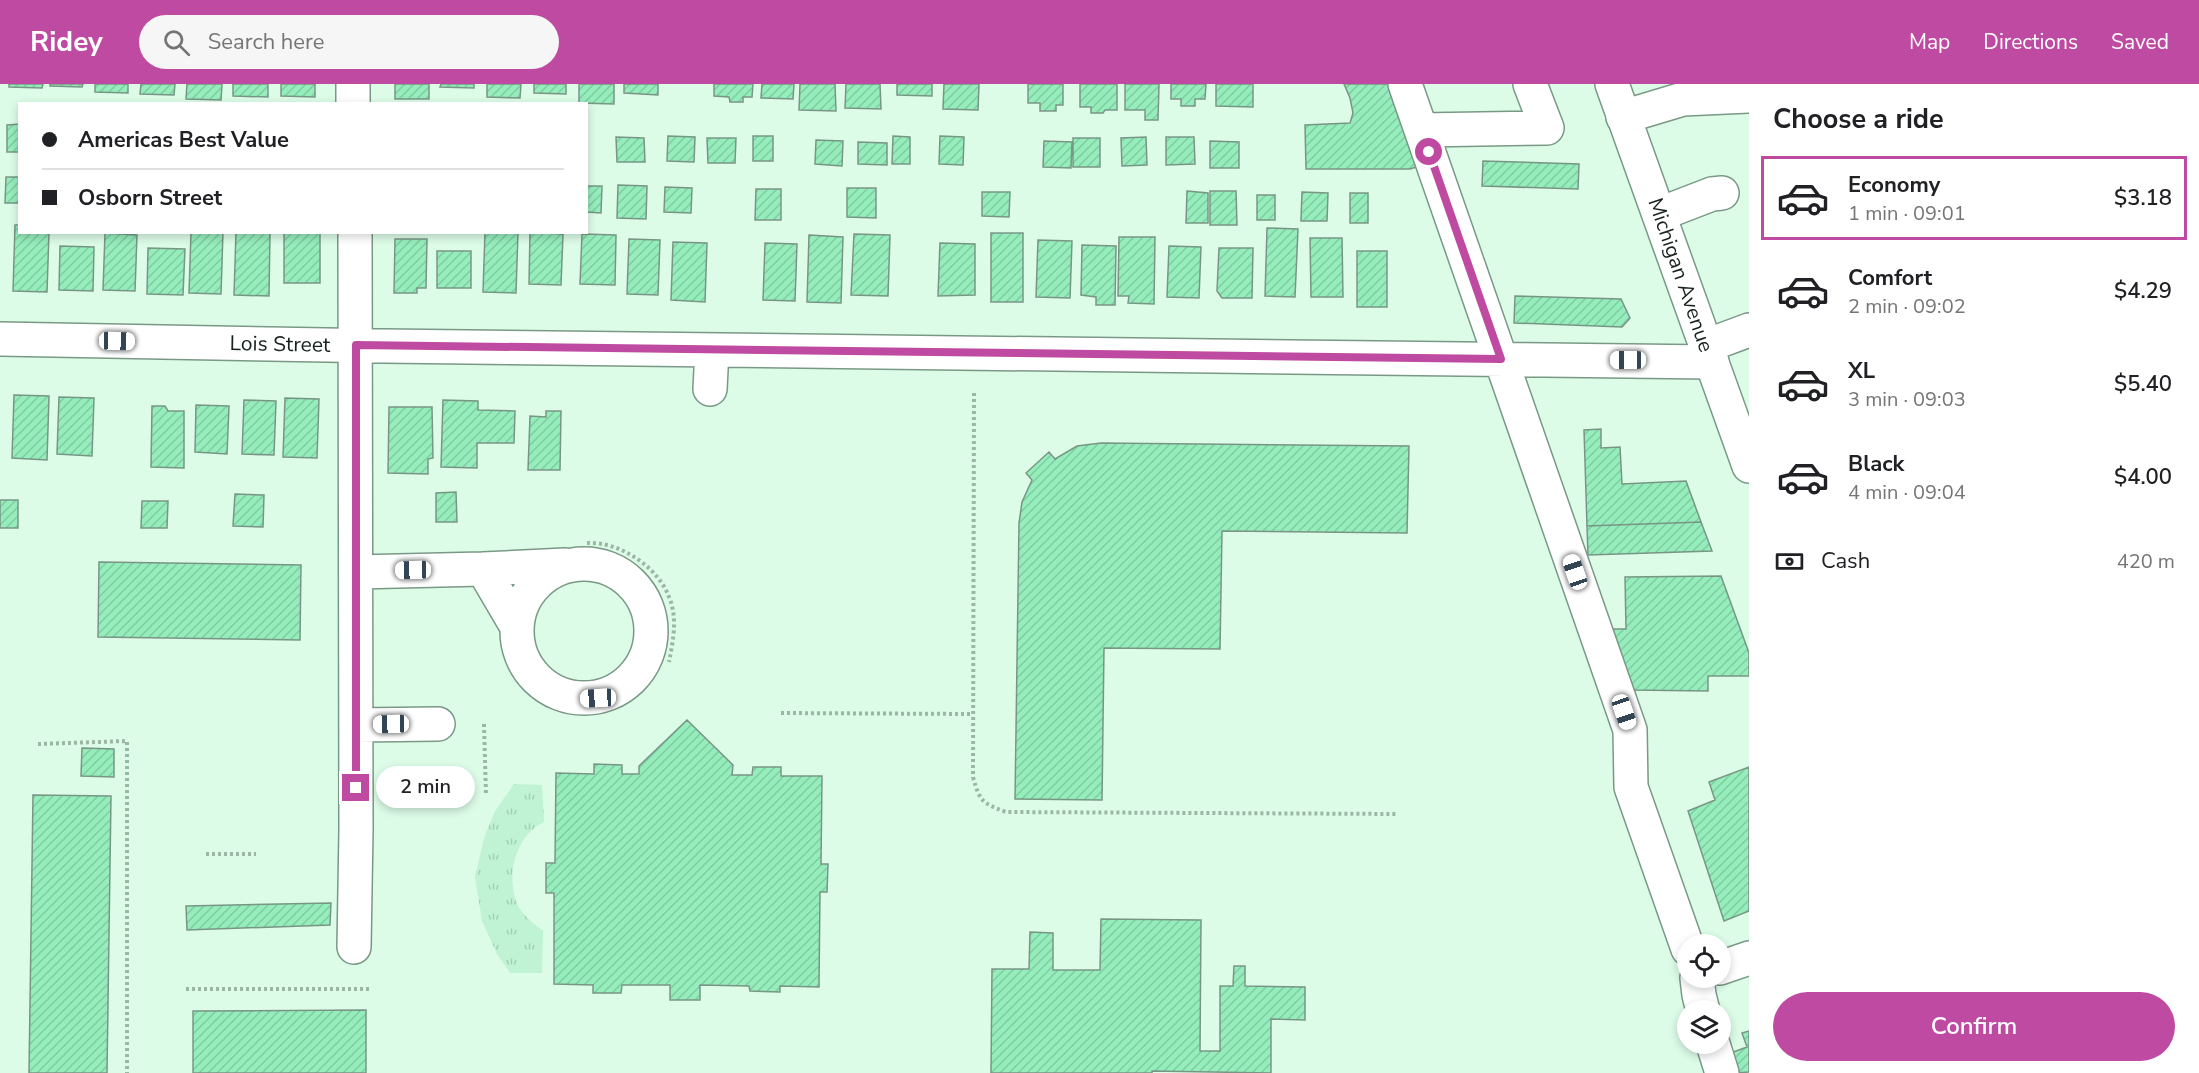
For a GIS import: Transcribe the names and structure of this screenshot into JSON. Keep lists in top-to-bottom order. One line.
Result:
{"streets":{"street":["Michigan Avenue","Lois Street"]},"crossings":[["Michigan Avenue","Lois Street"]],"page":{"header":"Ridey","search":"Search here","nav":["Map","Directions","Saved"],"heading":"Choose a ride","banner":["Americas Best Value","Osborn Street"],"list":[{"name":"Economy","note":"1 min · 09:01","value":"$3.18"},{"name":"Comfort","note":"2 min · 09:02","value":"$4.29"},{"name":"XL","note":"3 min · 09:03","value":"$5.40"},{"name":"Black","note":"4 min · 09:04","value":"$4.00"}],"pay":["Cash","420 m"],"bubble":"2 min","buttons":"Confirm"}}
